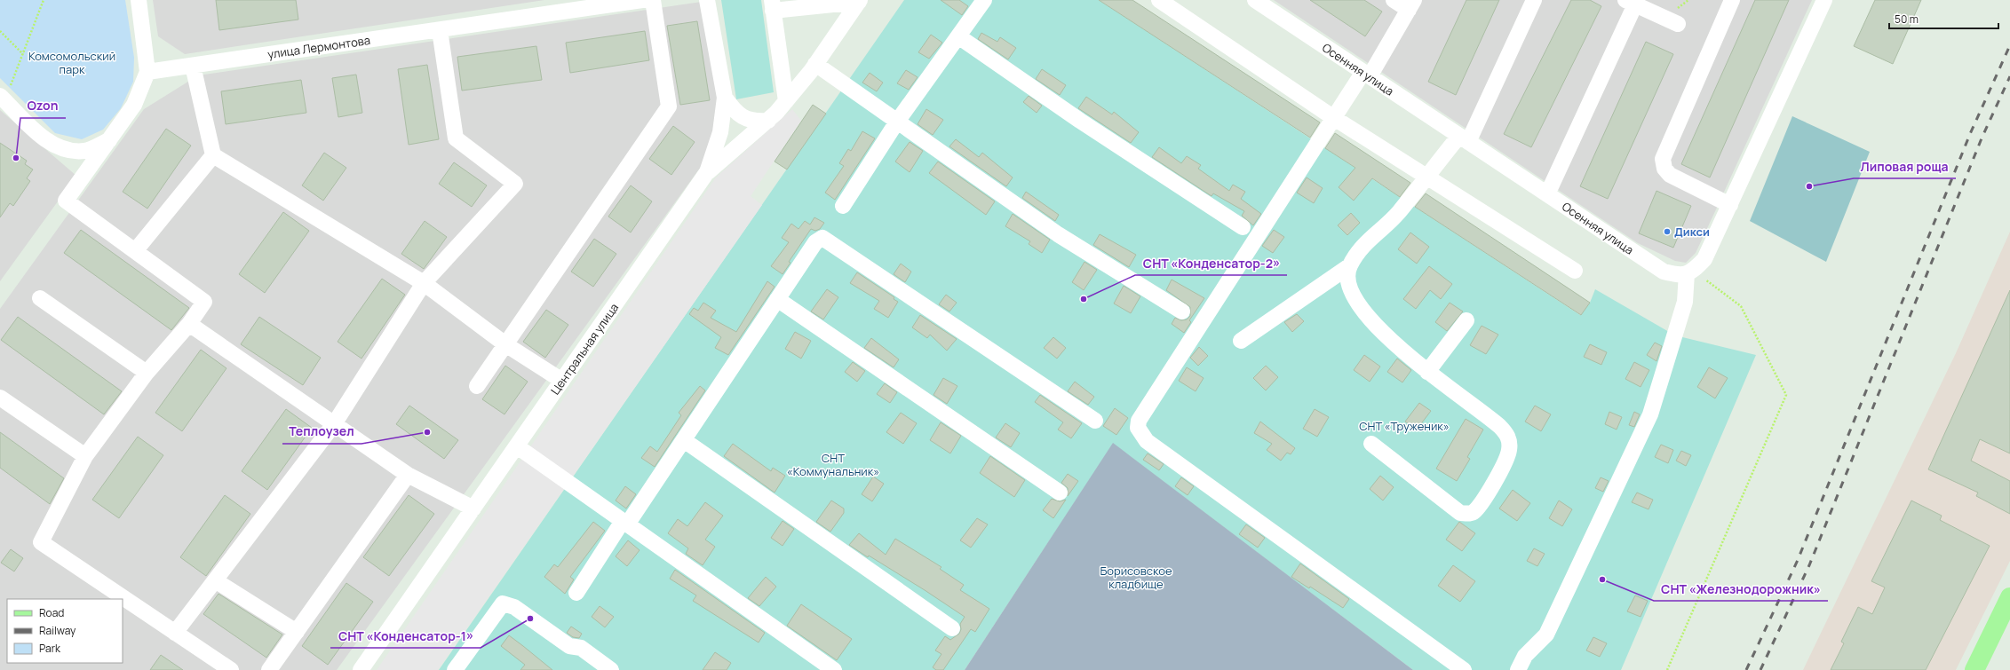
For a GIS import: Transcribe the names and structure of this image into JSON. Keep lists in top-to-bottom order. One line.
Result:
{"streets":{"street":["улица Лермонтова","Осенняя улица","Центральная улица"]},"parks":["Комсомольский парк","СНТ «Труженик»","СНТ «Коммунальник»","Борисовское кладбище"],"places":["Ozon","Липовая роща","Дикси","СНТ «Конденсатор-2»","Теплоузел","СНТ «Железнодорожник»","СНТ «Конденсатор-1»"],"legend":["Road","Railway","Park"],"scale_bar":"50 m"}
